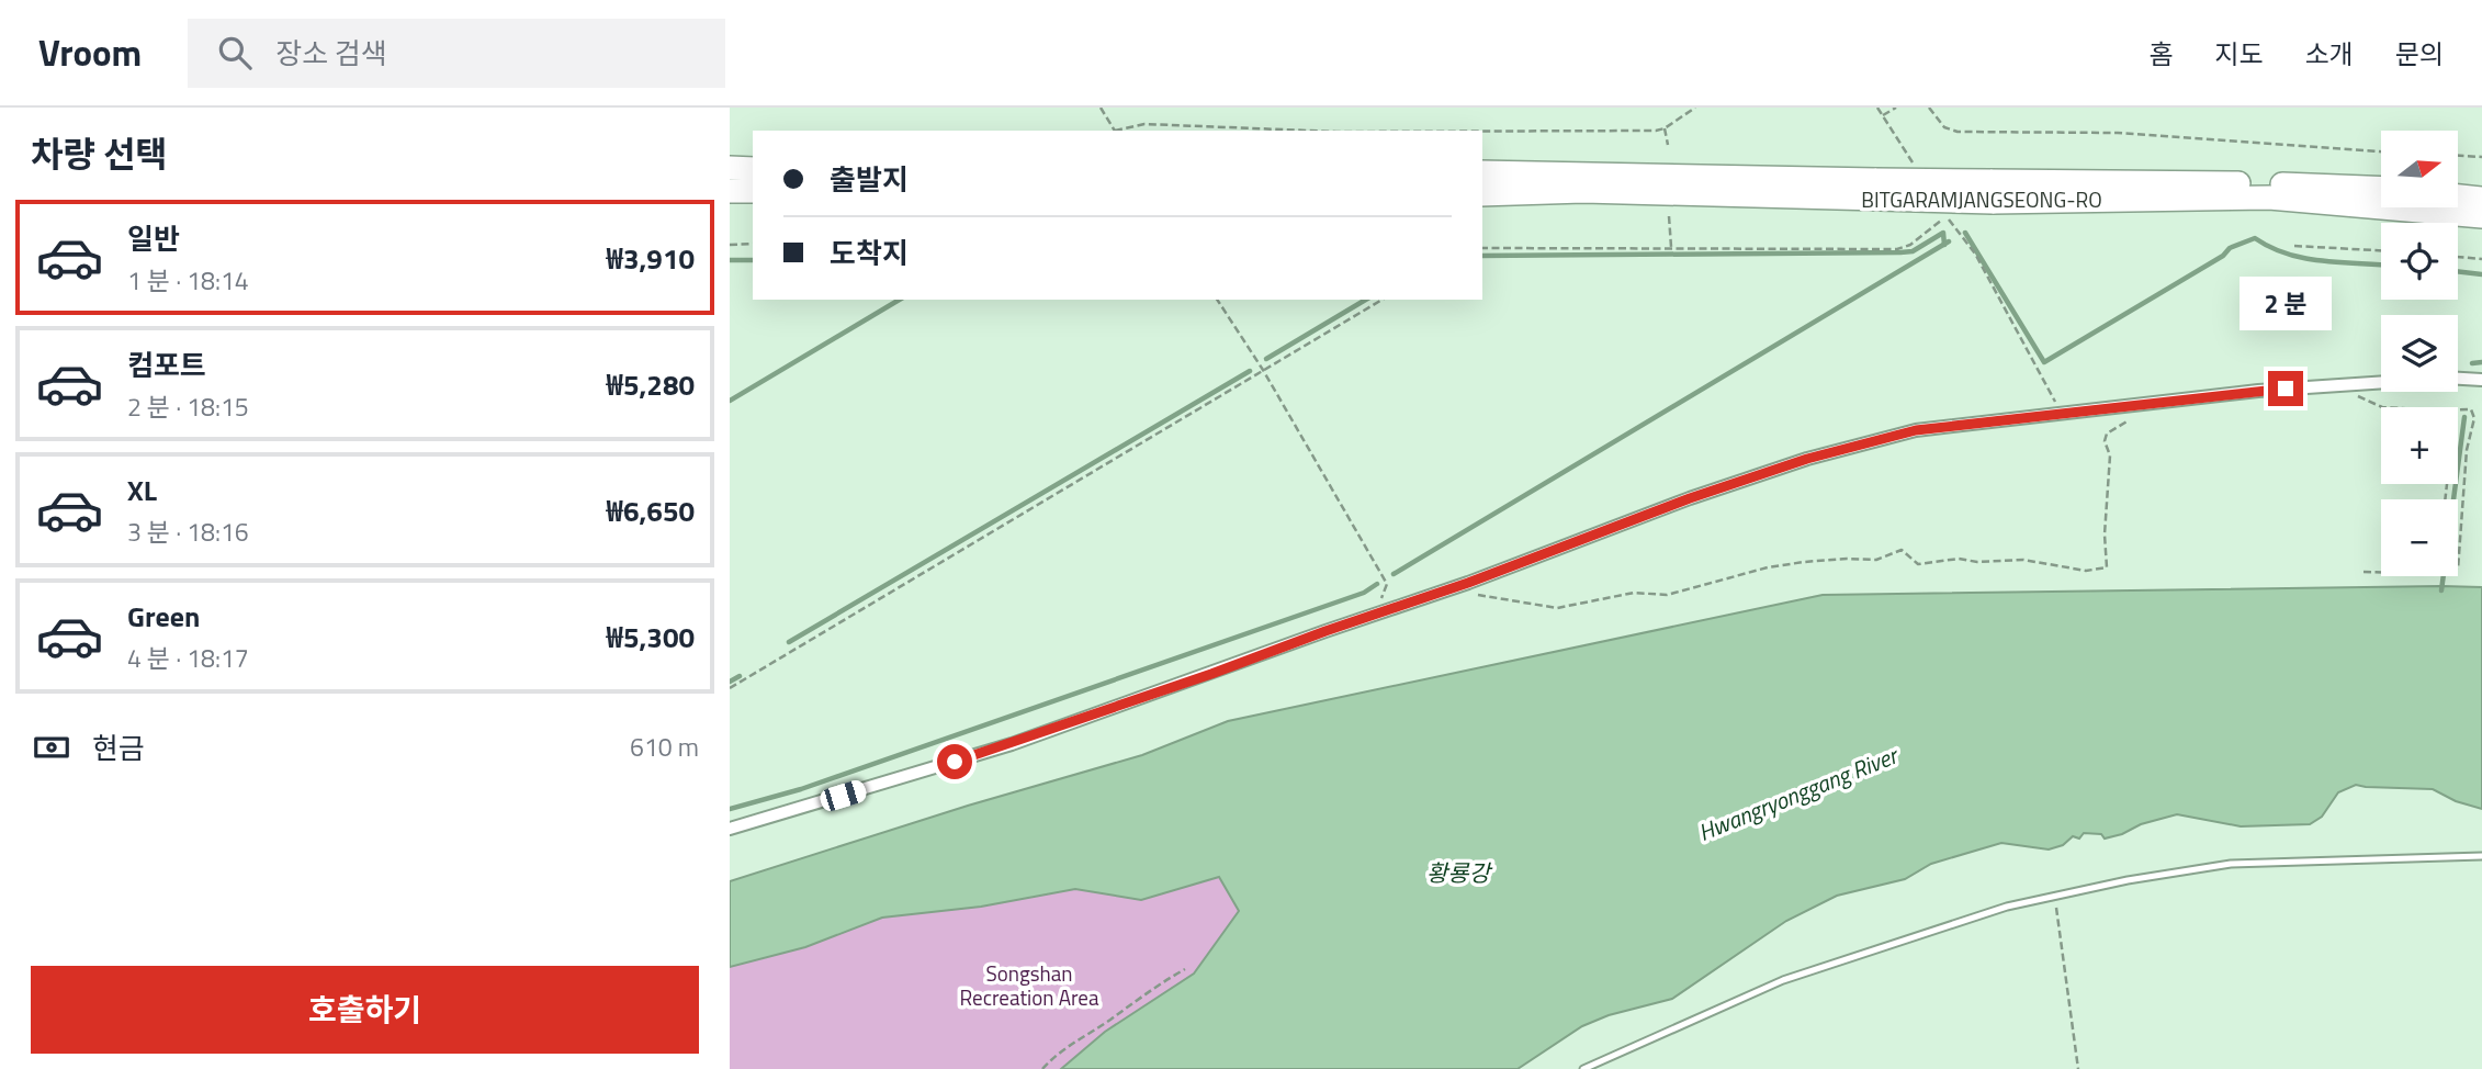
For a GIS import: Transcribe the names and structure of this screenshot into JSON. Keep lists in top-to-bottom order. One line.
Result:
{"streets":{"highway":["BITGARAMJANGSEONG-RO"]},"water":["Hwangryonggang River","황룡강"],"parks":["Songshan Recreation Area"],"north":"right","page":{"header":"Vroom","search":"장소 검색","nav":["홈","지도","소개","문의"],"heading":"차량 선택","map_buttons":["+","−"],"banner":["출발지","도착지"],"list":[{"name":"일반","note":"1 분 · 18:14","value":"₩3,910"},{"name":"컴포트","note":"2 분 · 18:15","value":"₩5,280"},{"name":"XL","note":"3 분 · 18:16","value":"₩6,650"},{"name":"Green","note":"4 분 · 18:17","value":"₩5,300"}],"bubble":"2 분","pay":["현금","610 m"],"buttons":"호출하기"}}
